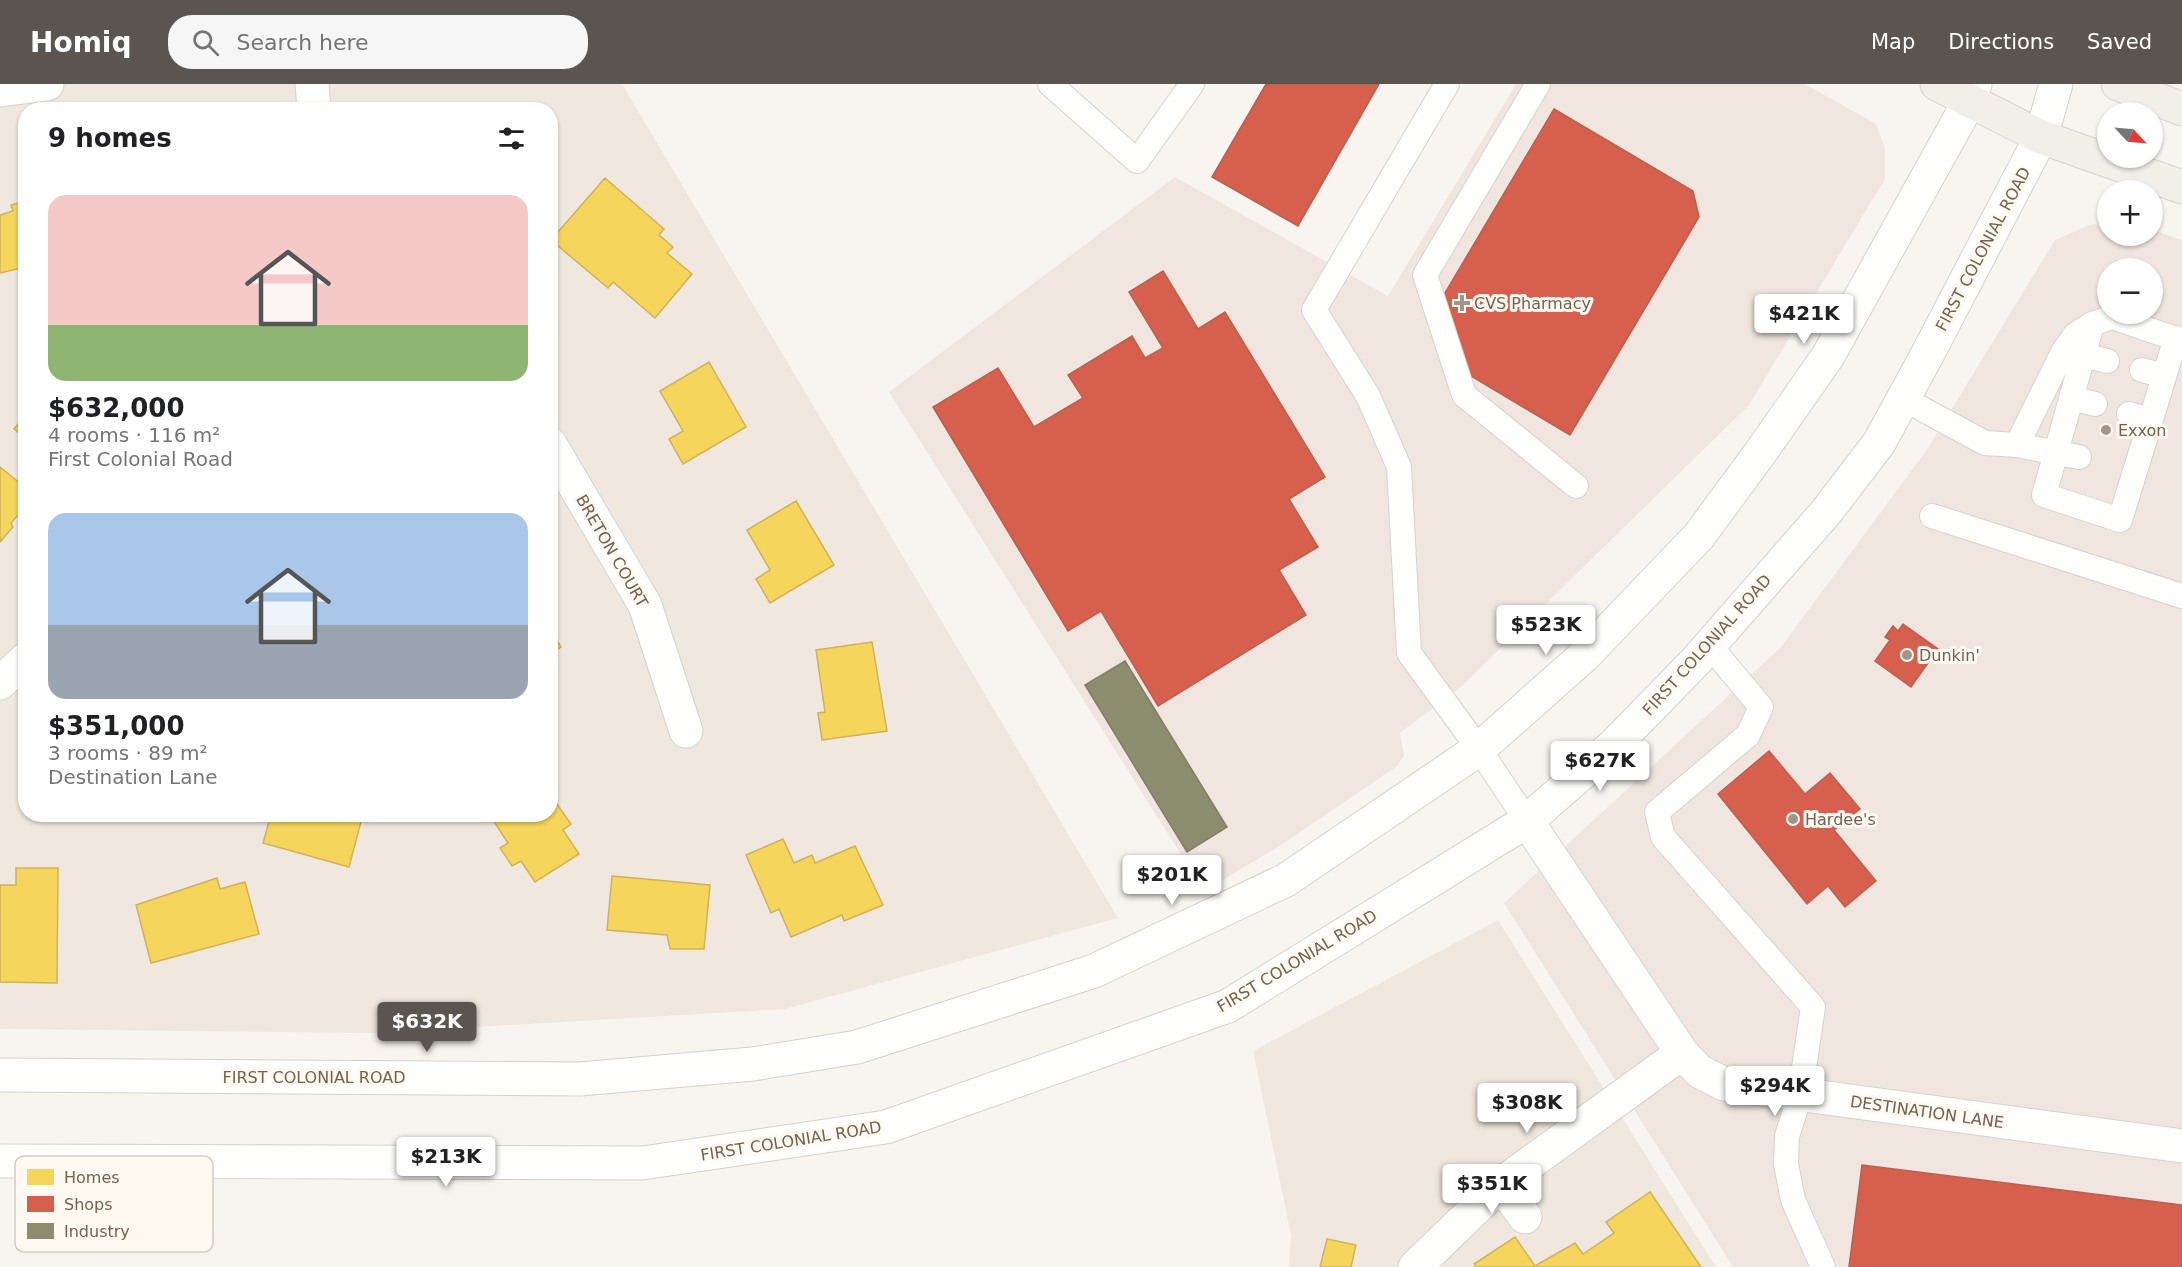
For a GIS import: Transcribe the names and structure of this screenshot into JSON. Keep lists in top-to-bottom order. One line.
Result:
{"streets":{"main road":["FIRST COLONIAL ROAD","BRETON COURT","DESTINATION LANE"]},"crossings":[["FIRST COLONIAL ROAD","DESTINATION LANE"]],"places":{"health":["CVS Pharmacy"],"other":["Exxon","Dunkin'","Hardee's"]},"legend":["Homes","Shops","Industry"],"north":"bottom right","page":{"header":"Homiq","search":"Search here","nav":["Map","Directions","Saved"],"map_buttons":["+","−"],"heading":"9 homes","list":[{"name":"$632,000","note":"4 rooms · 116 m² · First Colonial Road"},{"name":"$351,000","note":"3 rooms · 89 m² · Destination Lane"}],"price":["$421K","$523K","$627K","$201K","$632K","$294K","$308K","$213K","$351K"]}}
